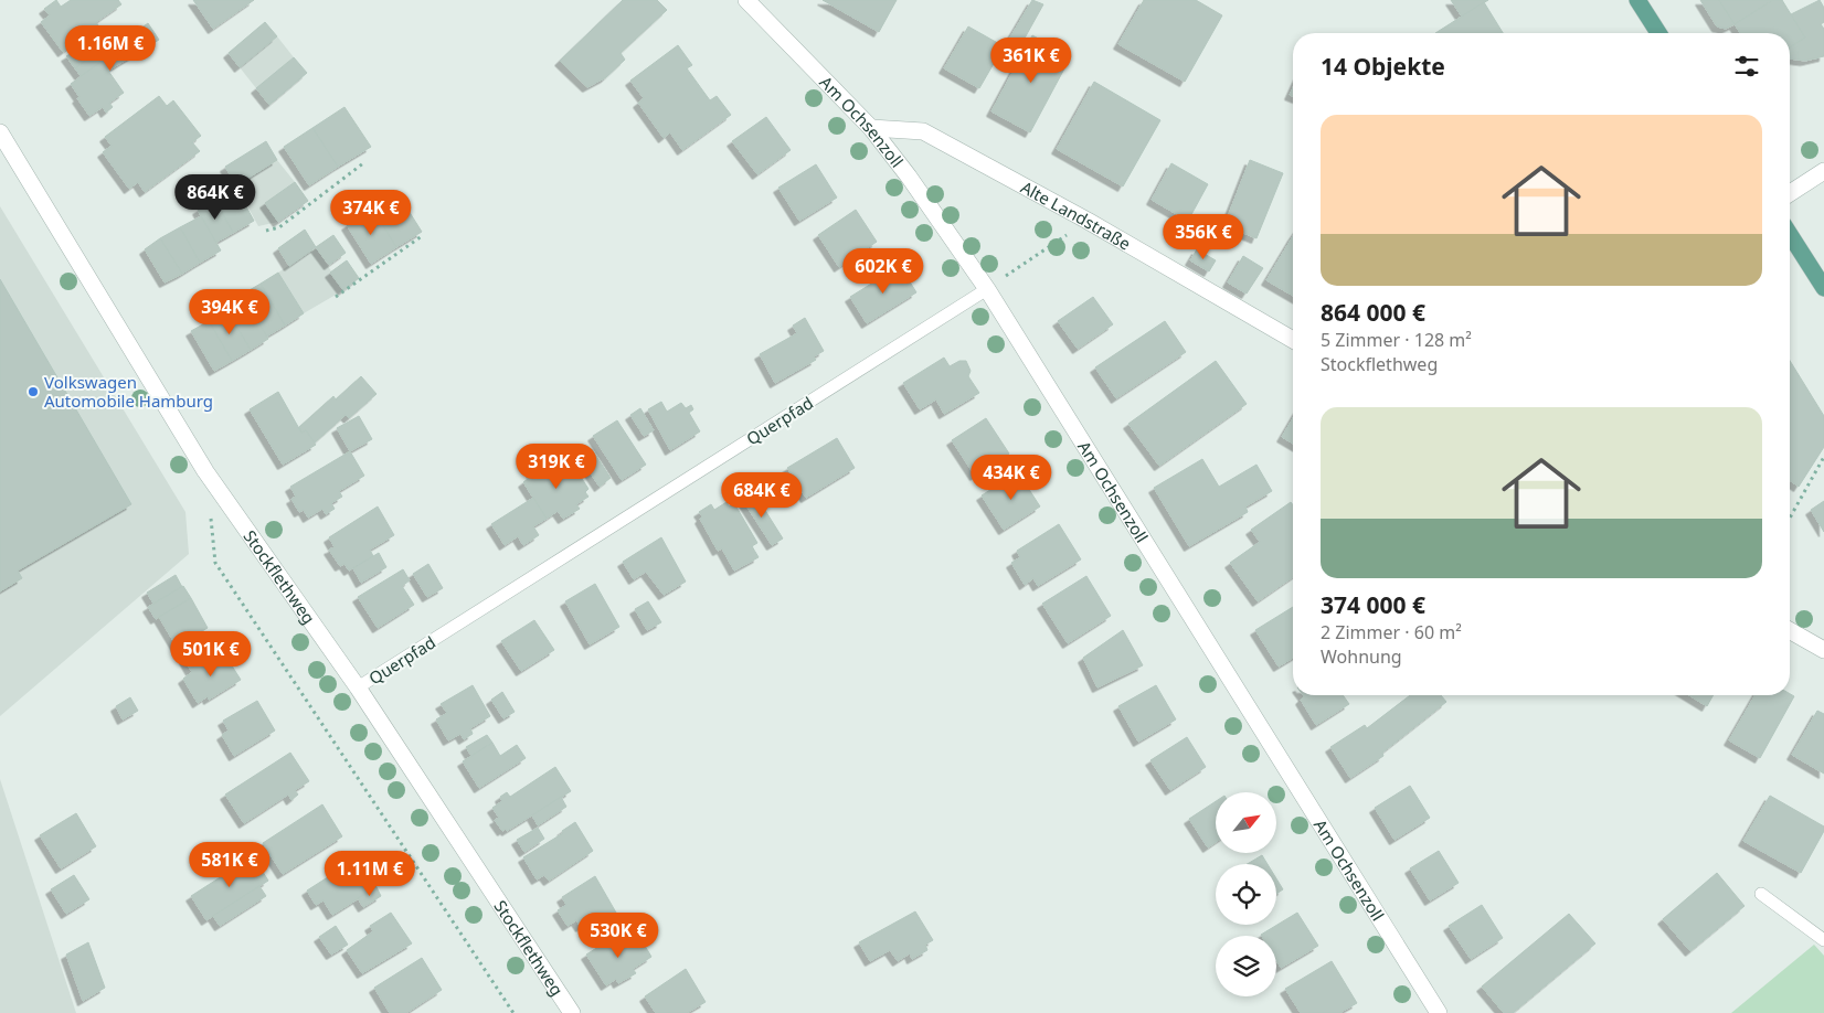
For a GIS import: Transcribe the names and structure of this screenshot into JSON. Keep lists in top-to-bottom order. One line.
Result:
{"streets":{"street":["Am Ochsenzoll","Alte Landstraße","Stockflethweg"],"lane":["Querpfad"]},"crossings":[["Am Ochsenzoll","Alte Landstraße"],["Am Ochsenzoll","Querpfad"],["Querpfad","Stockflethweg"]],"places":["Volkswagen Automobile Hamburg"],"north":"top right","page":{"price":["1.16M €","361K €","864K €","374K €","356K €","602K €","394K €","319K €","434K €","684K €","501K €","581K €","1.11M €","530K €"],"heading":"14 Objekte","list":[{"name":"864 000 €","note":"5 Zimmer · 128 m² · Stockflethweg"},{"name":"374 000 €","note":"2 Zimmer · 60 m² · Wohnung"}]}}
